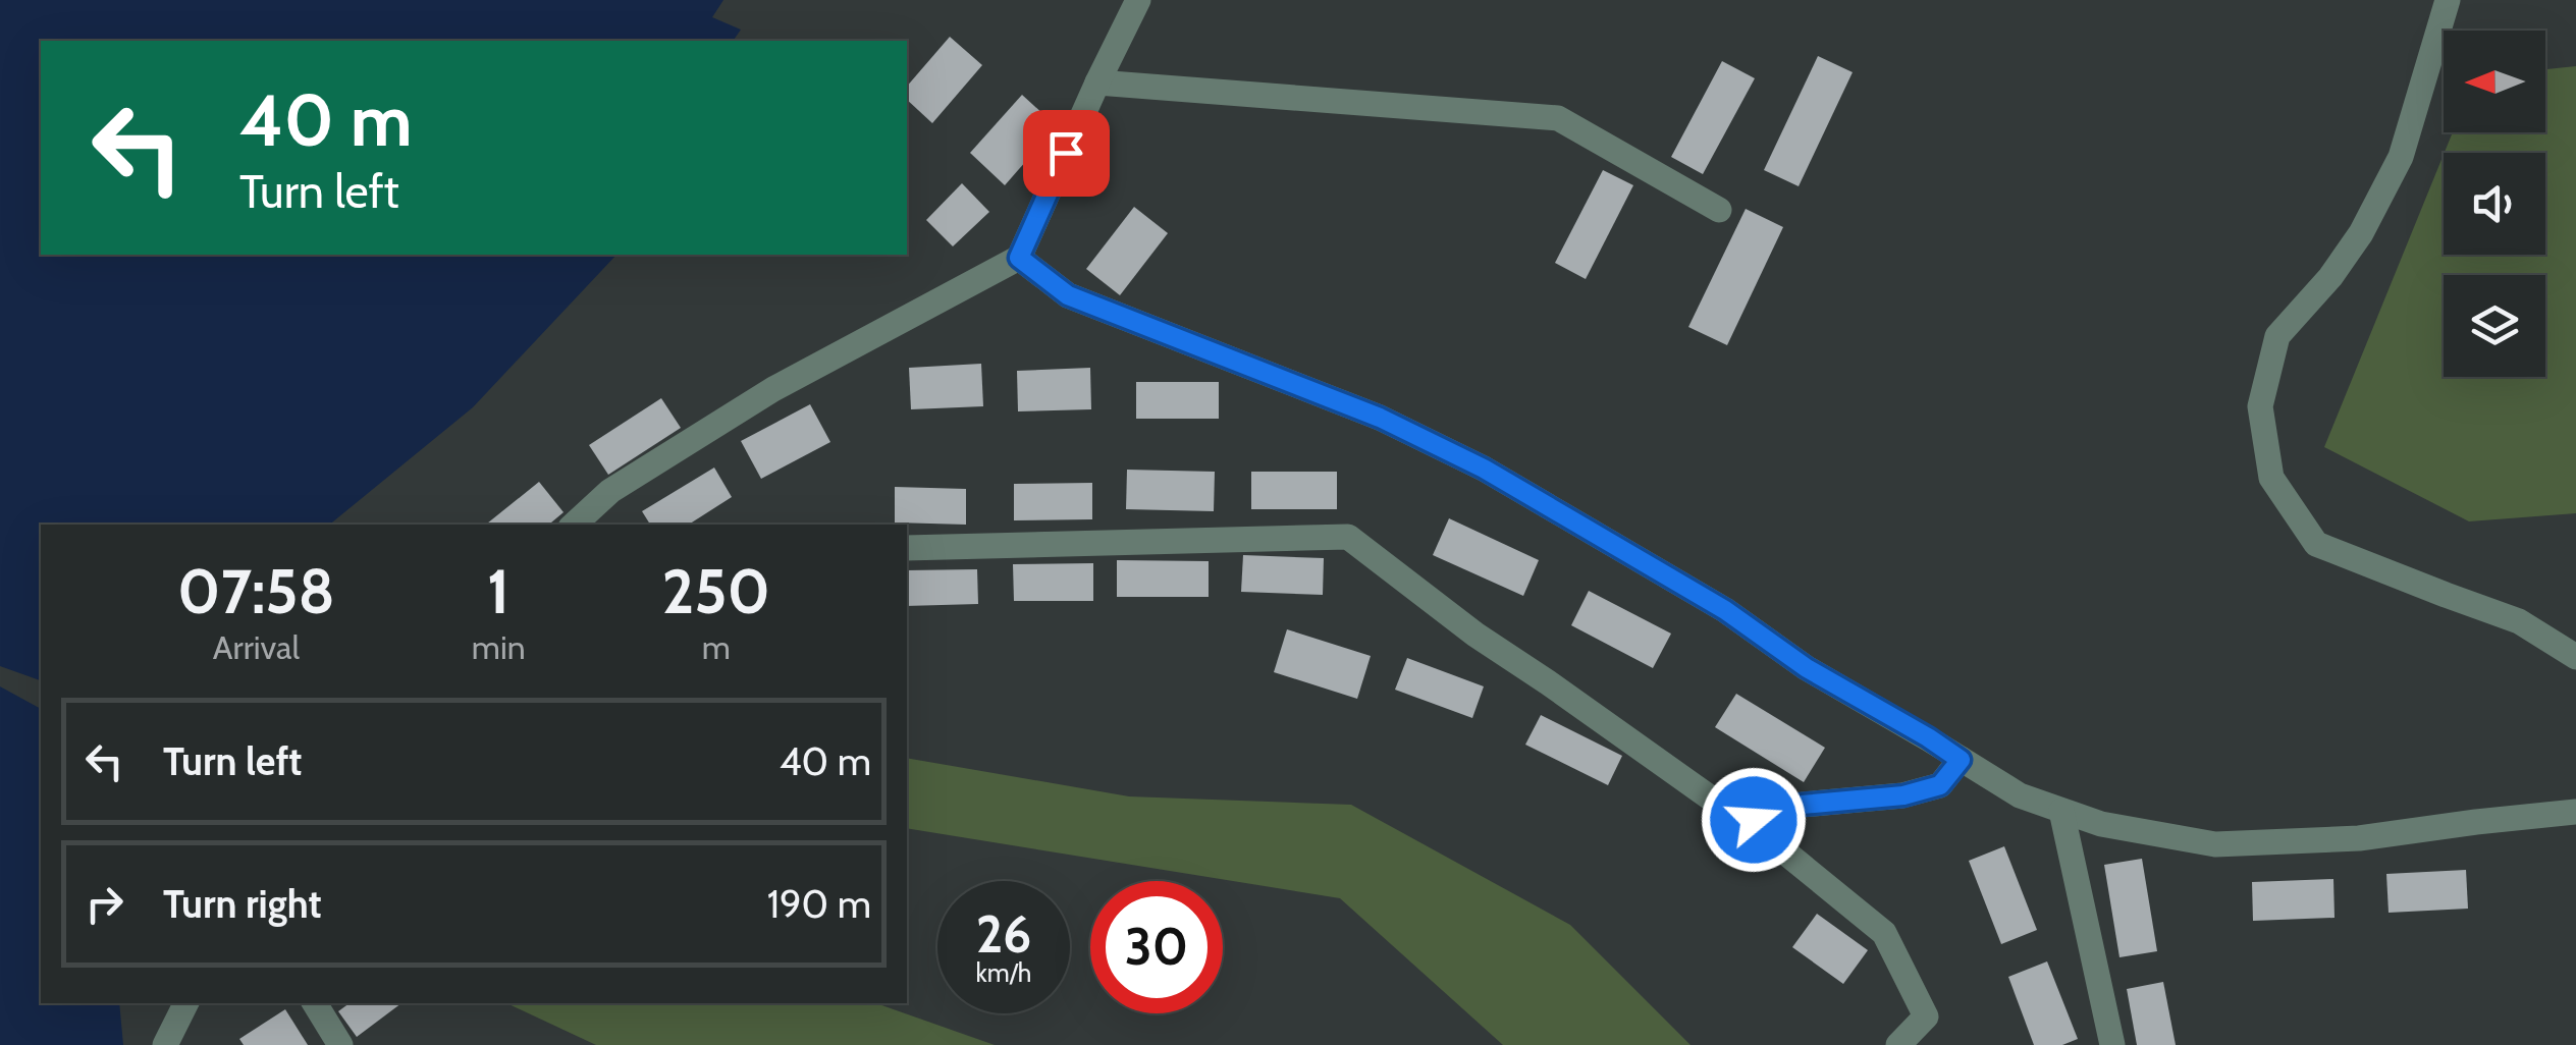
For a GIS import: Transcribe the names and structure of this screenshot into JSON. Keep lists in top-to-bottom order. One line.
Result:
{"north":"left","page":{"turn":["40 m","Turn left"],"eta":["07:58","Arrival","1","min","250","m"],"list":[{"name":"Turn left","value":"40 m"},{"name":"Turn right","value":"190 m"}],"speed":"26 km/h","limit":"30"}}
